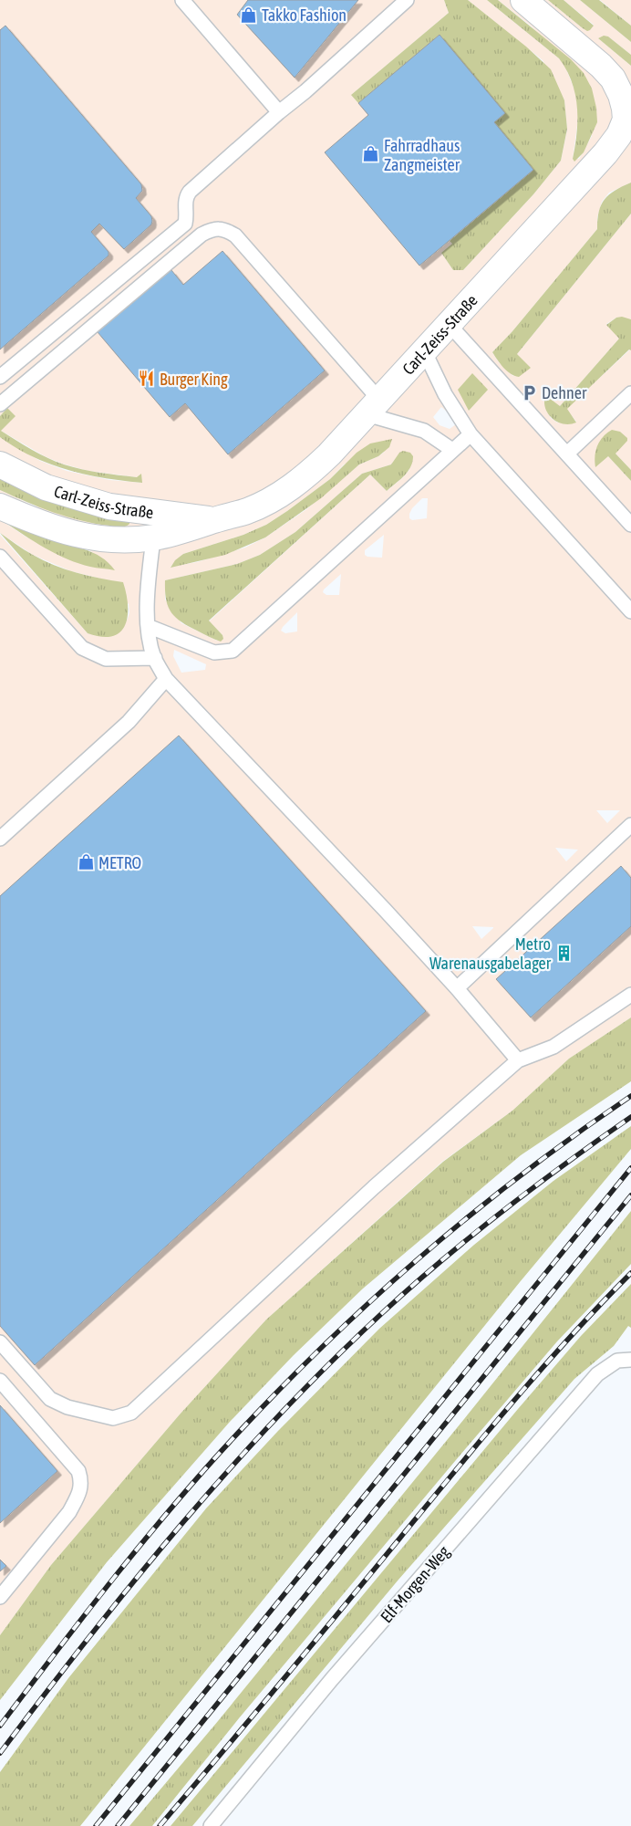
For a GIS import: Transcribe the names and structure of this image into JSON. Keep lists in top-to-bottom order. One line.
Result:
{"streets":{"street":["Carl-Zeiss-Straße"],"lane":["Elf-Morgen-Weg"]},"places":{"shop":["Takko Fashion","Fahrradhaus Zangmeister","METRO"],"restaurant":["Burger King"],"parking":["Dehner"],"building":["Metro Warenausgabelager"]}}
